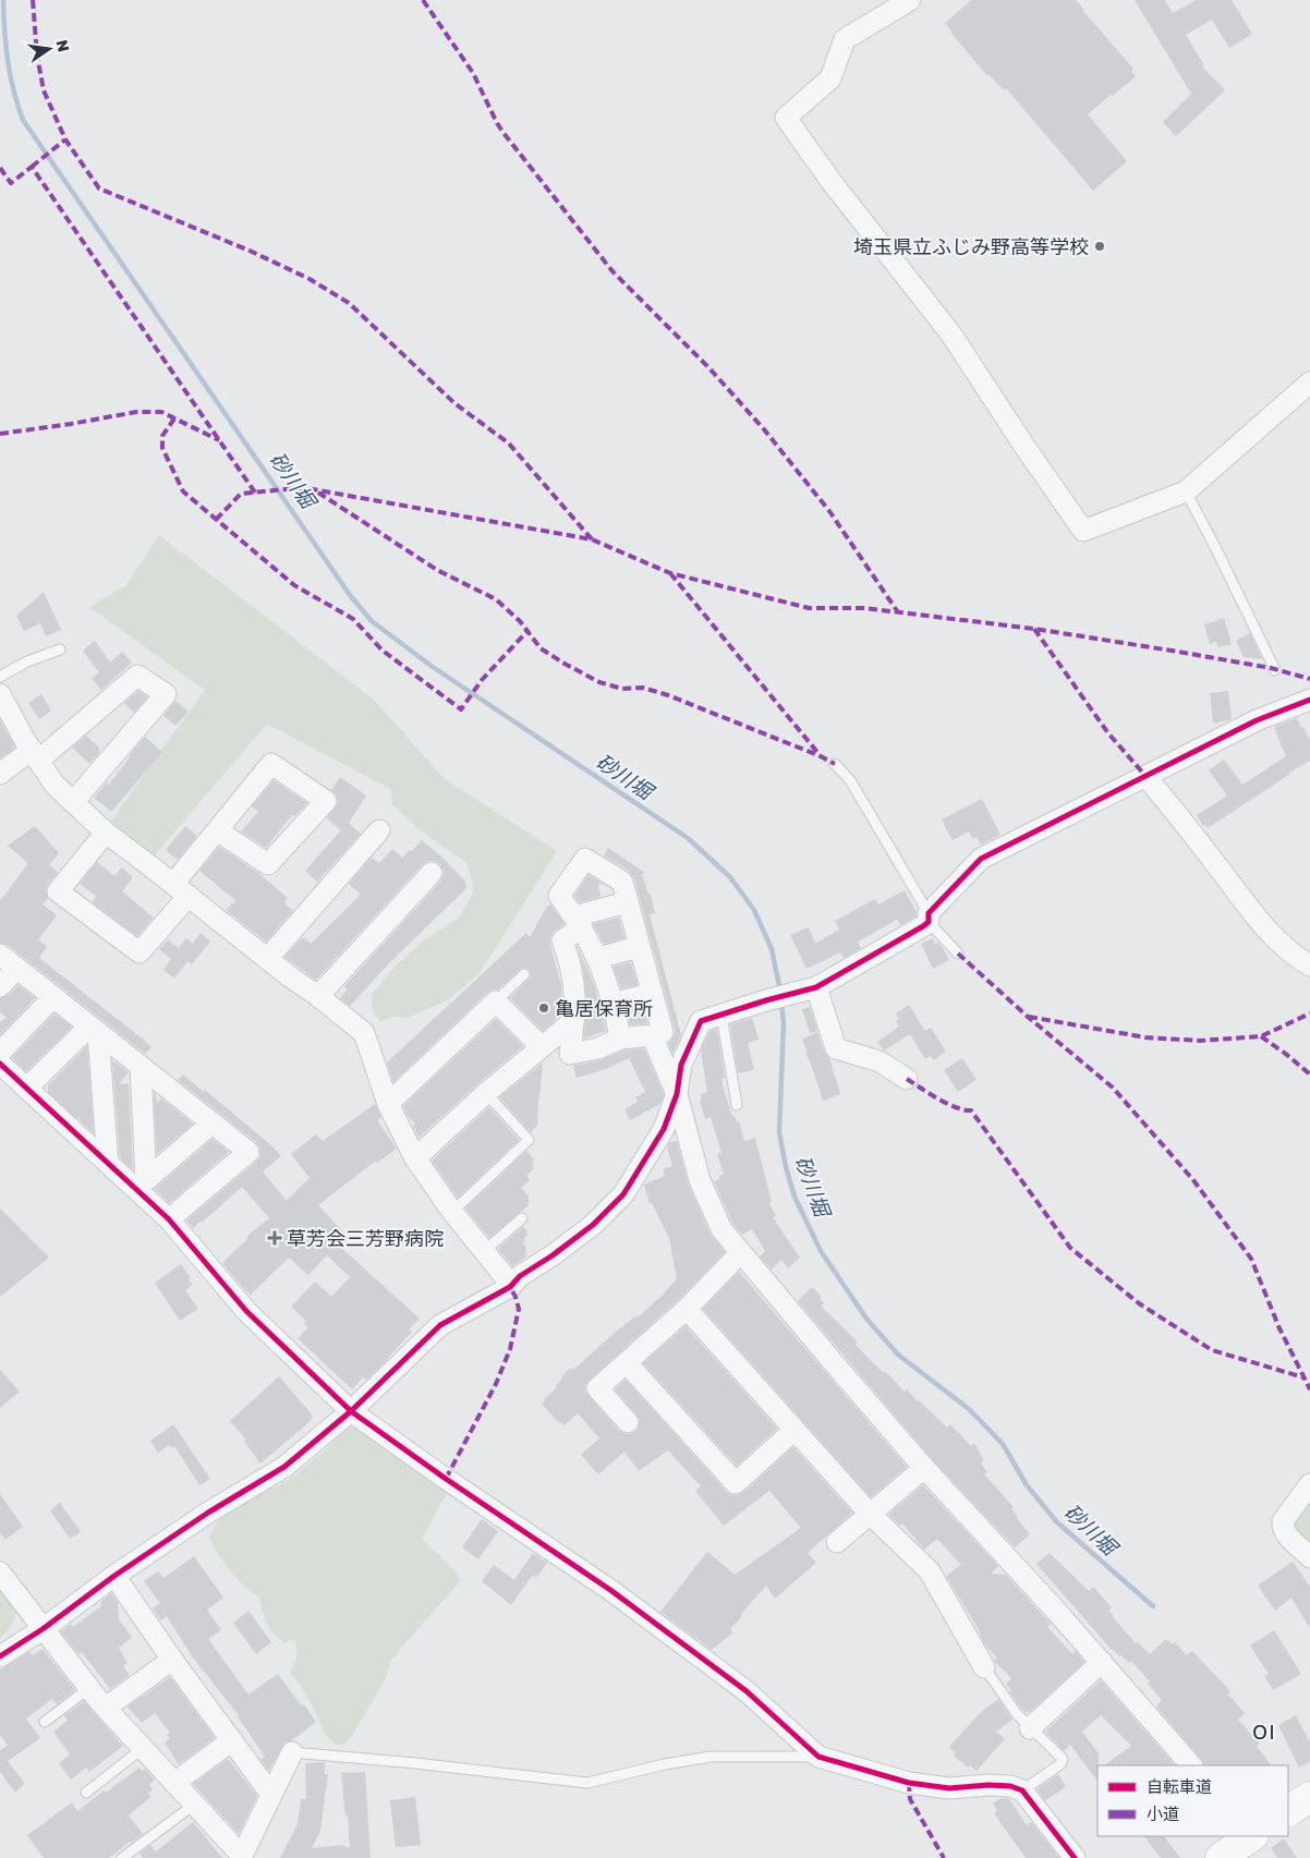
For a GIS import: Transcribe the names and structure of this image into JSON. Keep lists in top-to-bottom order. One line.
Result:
{"districts":["OI"],"water":["砂川堀"],"places":{"other":["埼玉県立ふじみ野高等学校","亀居保育所"],"health":["草芳会三芳野病院"]},"legend":["自転車道","小道"],"north":"right"}
